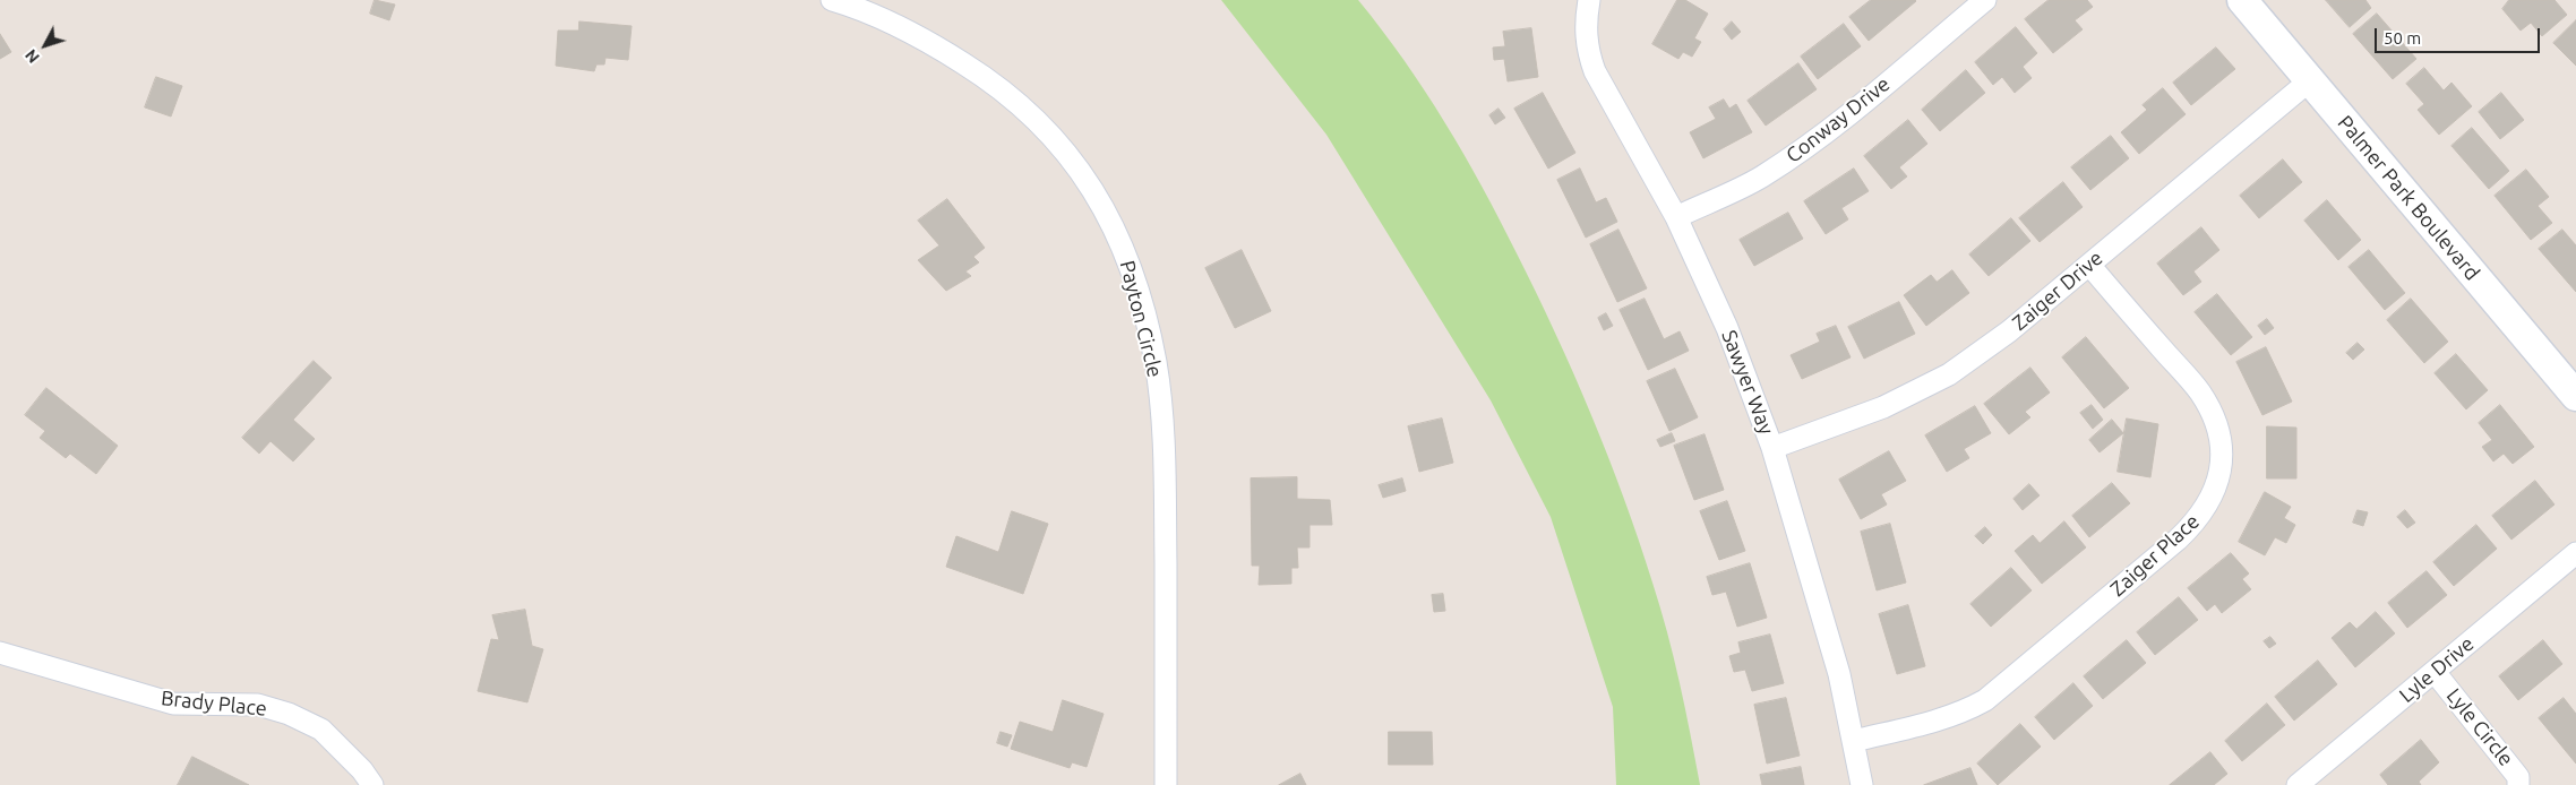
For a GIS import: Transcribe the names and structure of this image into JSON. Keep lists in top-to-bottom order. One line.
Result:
{"streets":{"main road":["Palmer Park Boulevard"],"street":["Conway Drive","Zaiger Drive","Payton Circle","Sawyer Way","Zaiger Place","Lyle Drive","Brady Place","Lyle Circle"]},"crossings":[["Conway Drive","Sawyer Way"],["Palmer Park Boulevard","Zaiger Drive"],["Zaiger Drive","Sawyer Way"],["Zaiger Drive","Zaiger Place"],["Sawyer Way","Zaiger Place"],["Lyle Drive","Lyle Circle"]],"scale_bar":"50 m","north":"bottom left"}
